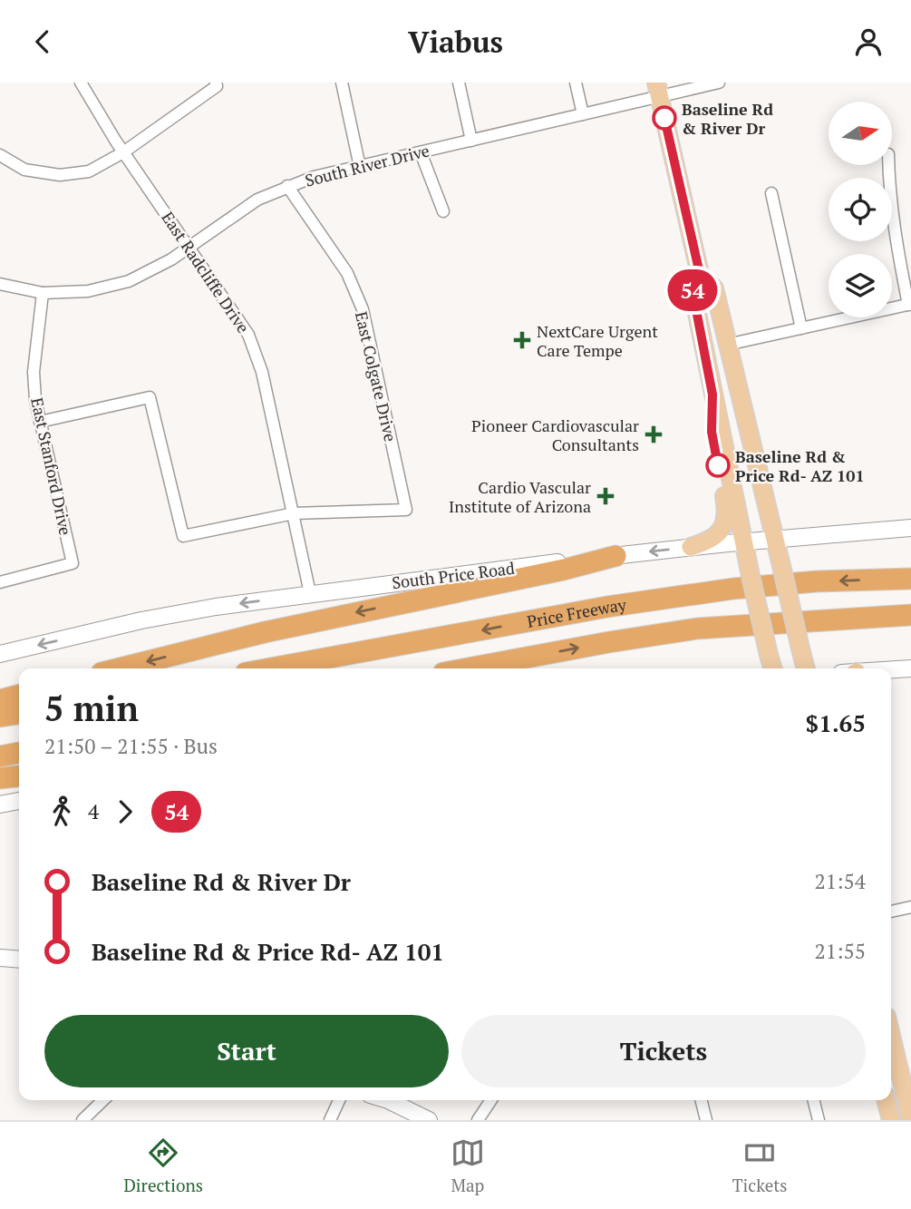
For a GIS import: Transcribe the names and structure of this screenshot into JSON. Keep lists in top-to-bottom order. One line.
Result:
{"streets":{"highway":["Price Freeway"],"main road":["South Price Road"],"street":["South River Drive","East Radcliffe Drive","East Colgate Drive","East Stanford Drive"]},"crossings":[["South River Drive","East Radcliffe Drive"],["South River Drive","East Colgate Drive"],["South River Drive","East Stanford Drive"],["East Radcliffe Drive","East Colgate Drive"],["East Radcliffe Drive","South Price Road"]],"one_way":["South Price Road"],"places":{"other":["Baseline Rd & River Dr","Baseline Rd & Price Rd- AZ 101"],"health":["NextCare Urgent Care Tempe","Pioneer Cardiovascular Consultants","Cardio Vascular Institute of Arizona"]},"lines":["bus line 54"],"north":"right","page":{"header":"Viabus","on_map":"54","heading":["5 min","21:50 – 21:55 · Bus","$1.65"],"legs":["4","54"],"list":[{"name":"Baseline Rd & River Dr","value":"21:54"},{"name":"Baseline Rd & Price Rd- AZ 101","value":"21:55"}],"buttons":["Start","Tickets"],"tabs":["Directions","Map","Tickets"]}}
